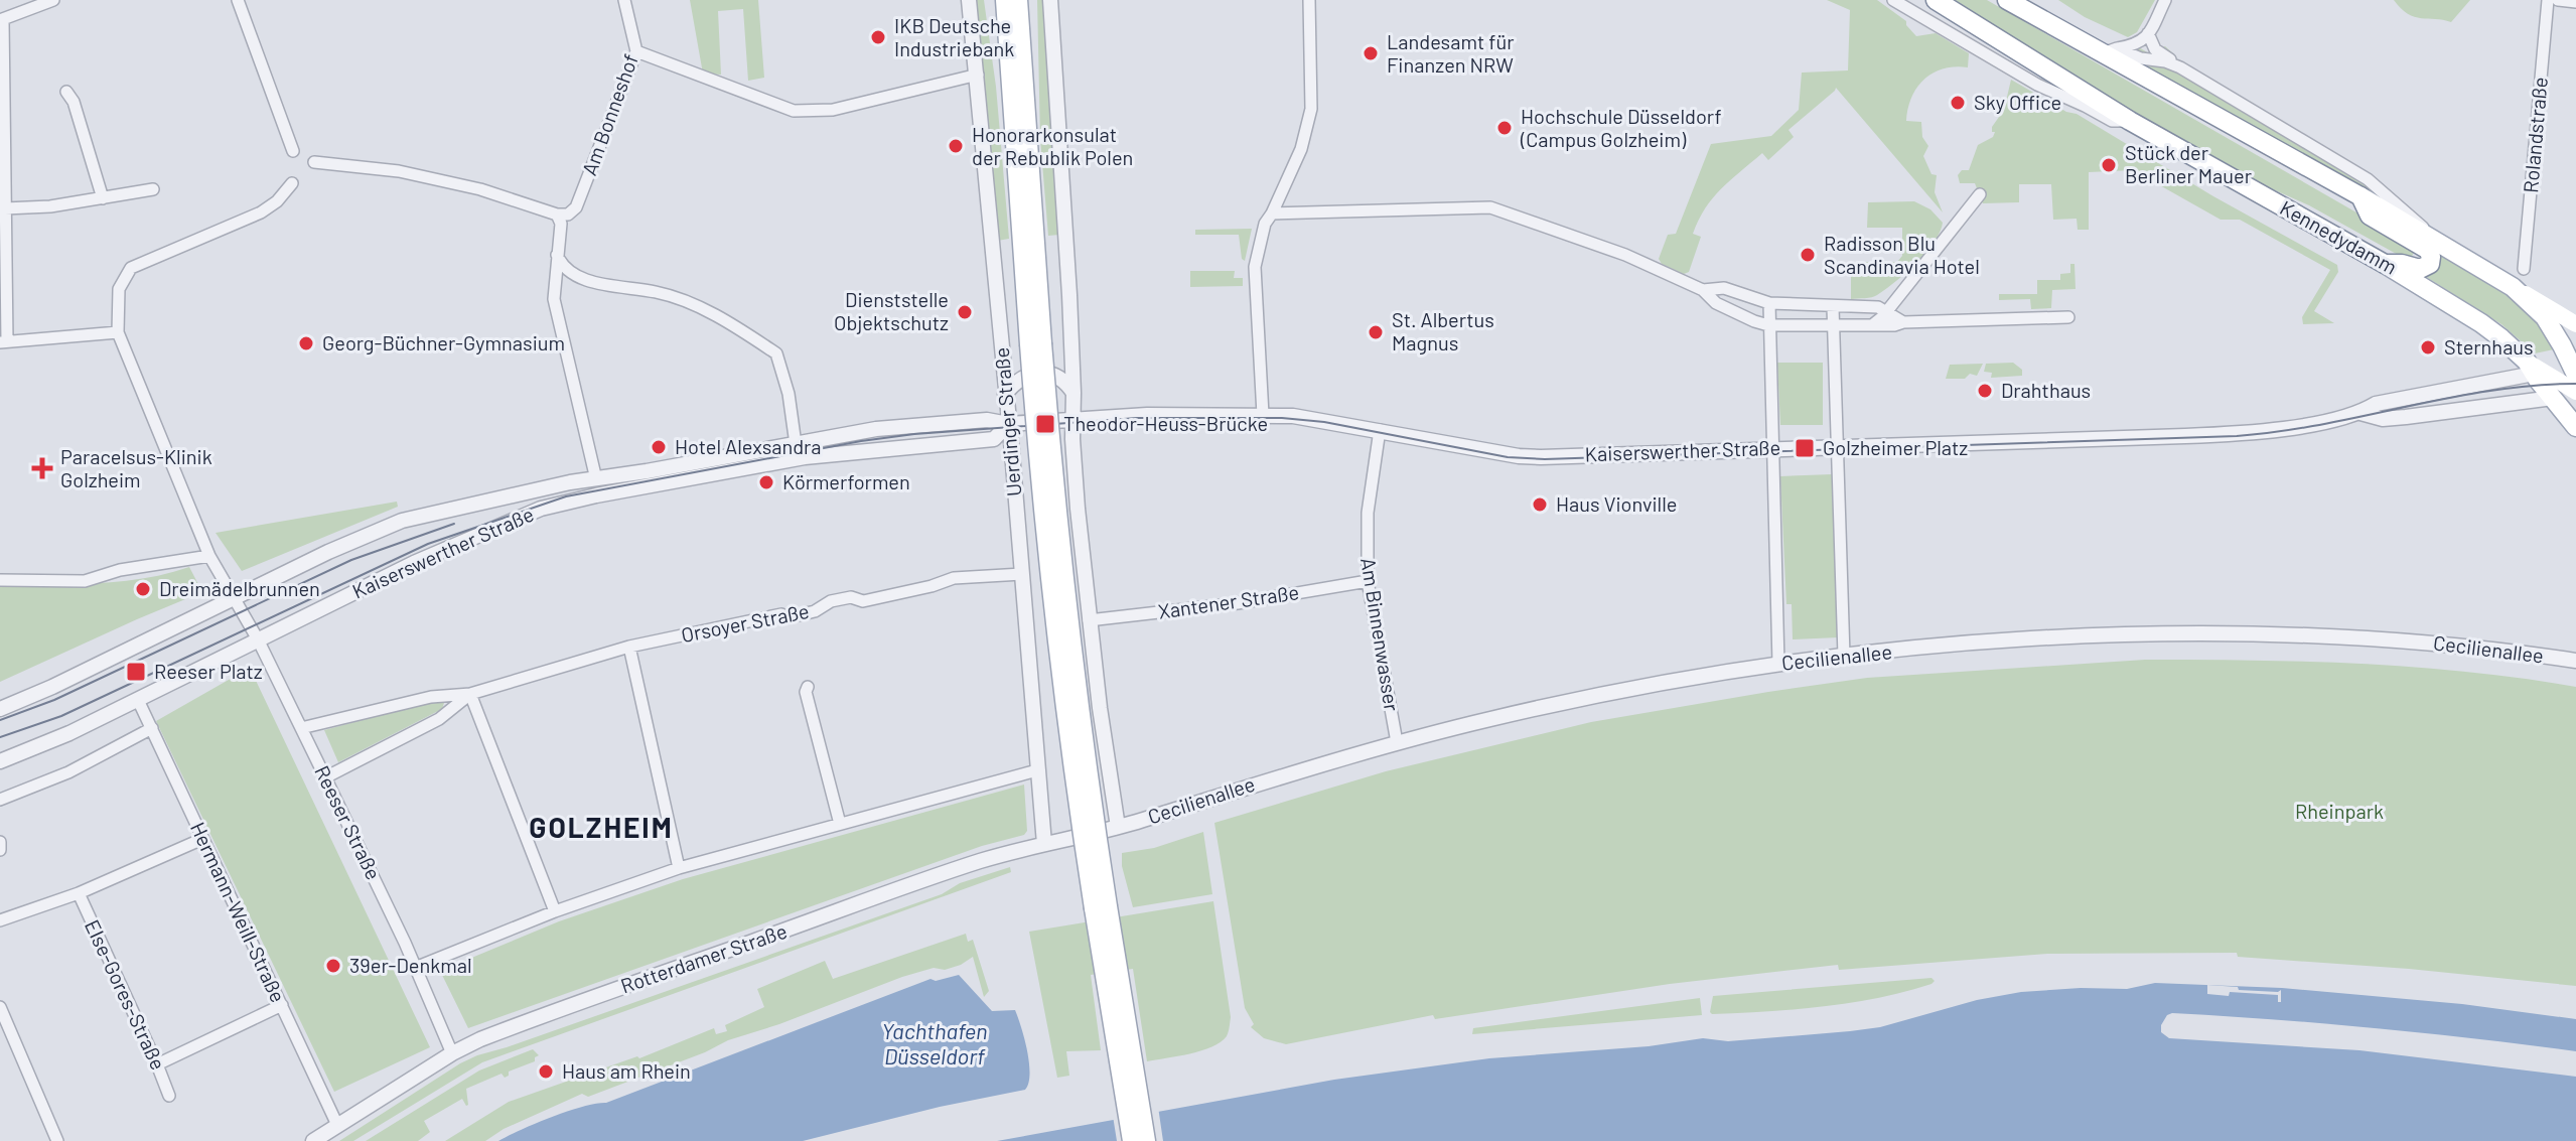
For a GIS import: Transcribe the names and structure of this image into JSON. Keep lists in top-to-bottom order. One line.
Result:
{"streets":{"main road":["Kennedydamm","Kaiserswerther Straße"],"street":["Am Bonneshof","Rolandstraße","Uerdinger Straße","Xantener Straße","Orsoyer Straße","Am Binnenwasser","Cecilienallee","Reeser Straße","Hermann-Weill-Straße","Rotterdamer Straße","Else-Gores-Straße"]},"crossings":[["Kennedydamm","Kaiserswerther Straße"],["Uerdinger Straße","Kaiserswerther Straße"],["Uerdinger Straße","Orsoyer Straße"],["Uerdinger Straße","Rotterdamer Straße"],["Kaiserswerther Straße","Am Binnenwasser"],["Kaiserswerther Straße","Reeser Straße"],["Kaiserswerther Straße","Hermann-Weill-Straße"],["Xantener Straße","Am Binnenwasser"],["Orsoyer Straße","Reeser Straße"],["Am Binnenwasser","Cecilienallee"],["Cecilienallee","Rotterdamer Straße"],["Reeser Straße","Rotterdamer Straße"],["Hermann-Weill-Straße","Rotterdamer Straße"]],"districts":["GOLZHEIM"],"water":["Yachthafen Düsseldorf"],"parks":["Rheinpark"],"places":{"other":["IKB Deutsche Industriebank","Landesamt für Finanzen NRW","Sky Office","Hochschule Düsseldorf (Campus Golzheim)","Honorarkonsulat der Rebublik Polen","Stück der Berliner Mauer","Radisson Blu Scandinavia Hotel","Dienststelle Objektschutz","St. Albertus Magnus","Georg-Büchner-Gymnasium","Sternhaus","Drahthaus","Hotel Alexsandra","Körmerformen","Haus Vionville","Dreimädelbrunnen","39er-Denkmal","Haus am Rhein"],"transit":["Theodor-Heuss-Brücke","Golzheimer Platz","Reeser Platz"],"health":["Paracelsus-Klinik Golzheim"]}}
